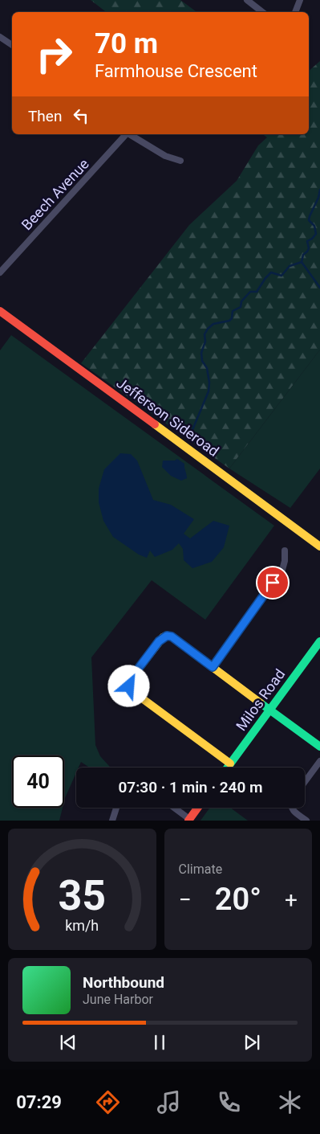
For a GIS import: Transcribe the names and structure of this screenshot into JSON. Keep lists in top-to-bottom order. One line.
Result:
{"streets":{"street":["Beech Avenue","Jefferson Sideroad","Milos Road"]},"page":{"turn":["70 m","Farmhouse Crescent"],"then":"Then","limit":"40","trip":"07:30 · 1 min · 240 m","tile":"Climate","heat":["−","20°","+"],"song":["Northbound","June Harbor"],"tabs":"07:29","gauge":["35","km/h"]}}
